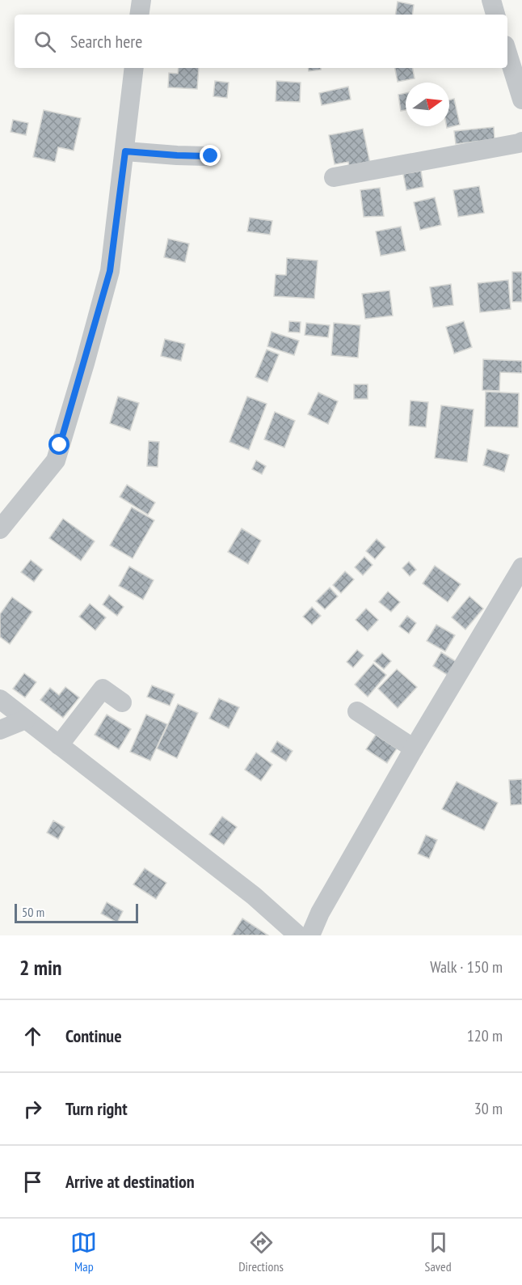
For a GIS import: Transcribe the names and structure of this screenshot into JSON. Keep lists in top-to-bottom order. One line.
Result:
{"scale_bar":"50 m","north":"right","page":{"search":"Search here","scale":"50 m","heading":["2 min","Walk · 150 m"],"list":[["Continue","120 m"],["Turn right","30 m"],"Arrive at destination"],"nav":["Map","Directions","Saved"]}}
